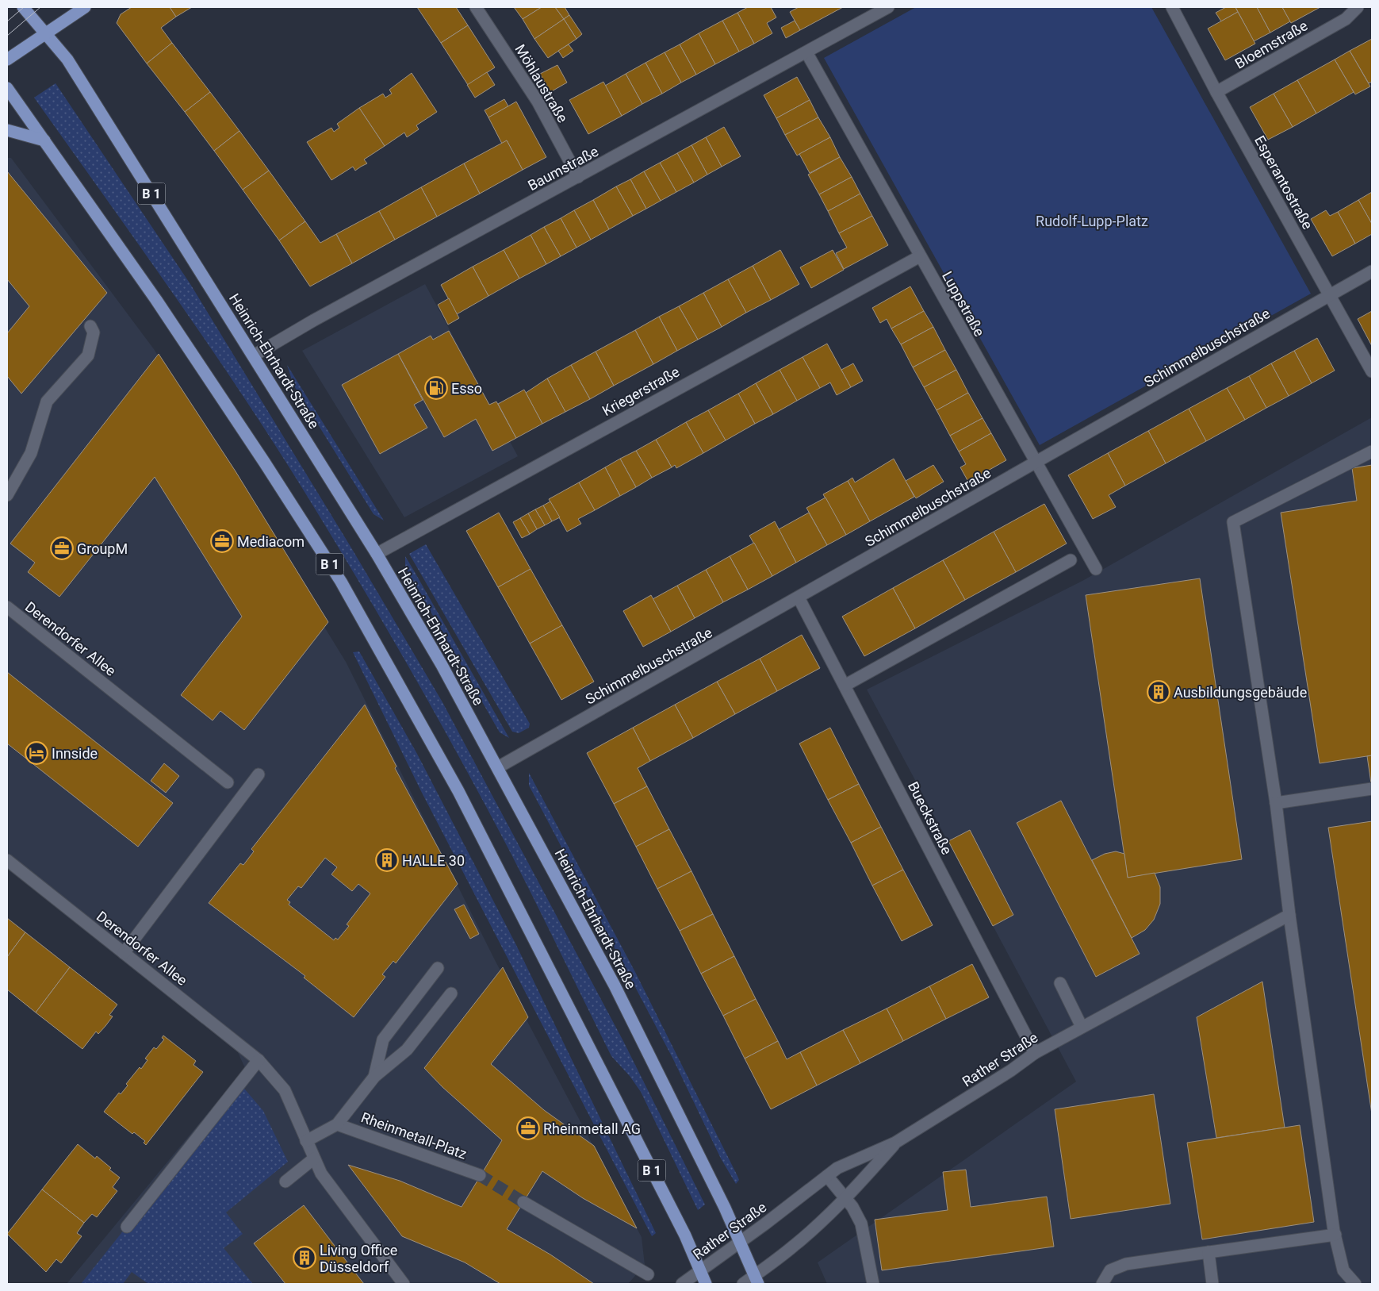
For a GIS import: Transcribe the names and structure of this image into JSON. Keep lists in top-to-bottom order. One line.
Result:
{"streets":{"main road":["B 1","Heinrich-Ehrhardt-Straße"],"street":["Bloemstraße","Möhlaustraße","Baumstraße","Esperantostraße","Luppstraße","Schimmelbuschstraße","Kriegerstraße","Derendorfer Allee","Bueckstraße","Rather Straße","Rheinmetall-Platz"]},"crossings":[["Bloemstraße","Esperantostraße"],["Möhlaustraße","Baumstraße"],["Baumstraße","Luppstraße"],["Baumstraße","Heinrich-Ehrhardt-Straße"],["Esperantostraße","Schimmelbuschstraße"],["B 1","Heinrich-Ehrhardt-Straße"],["B 1","Rather Straße"],["Luppstraße","Schimmelbuschstraße"],["Luppstraße","Kriegerstraße"],["Schimmelbuschstraße","Heinrich-Ehrhardt-Straße"],["Schimmelbuschstraße","Bueckstraße"],["Heinrich-Ehrhardt-Straße","Kriegerstraße"],["Heinrich-Ehrhardt-Straße","Rather Straße"],["Bueckstraße","Rather Straße"]],"parks":["Rudolf-Lupp-Platz"],"places":{"fuel station":["Esso"],"office":["Mediacom","GroupM","Rheinmetall AG"],"building":["Ausbildungsgebäude","HALLE 30","Living Office Düsseldorf"],"hotel":["Innside"]}}
